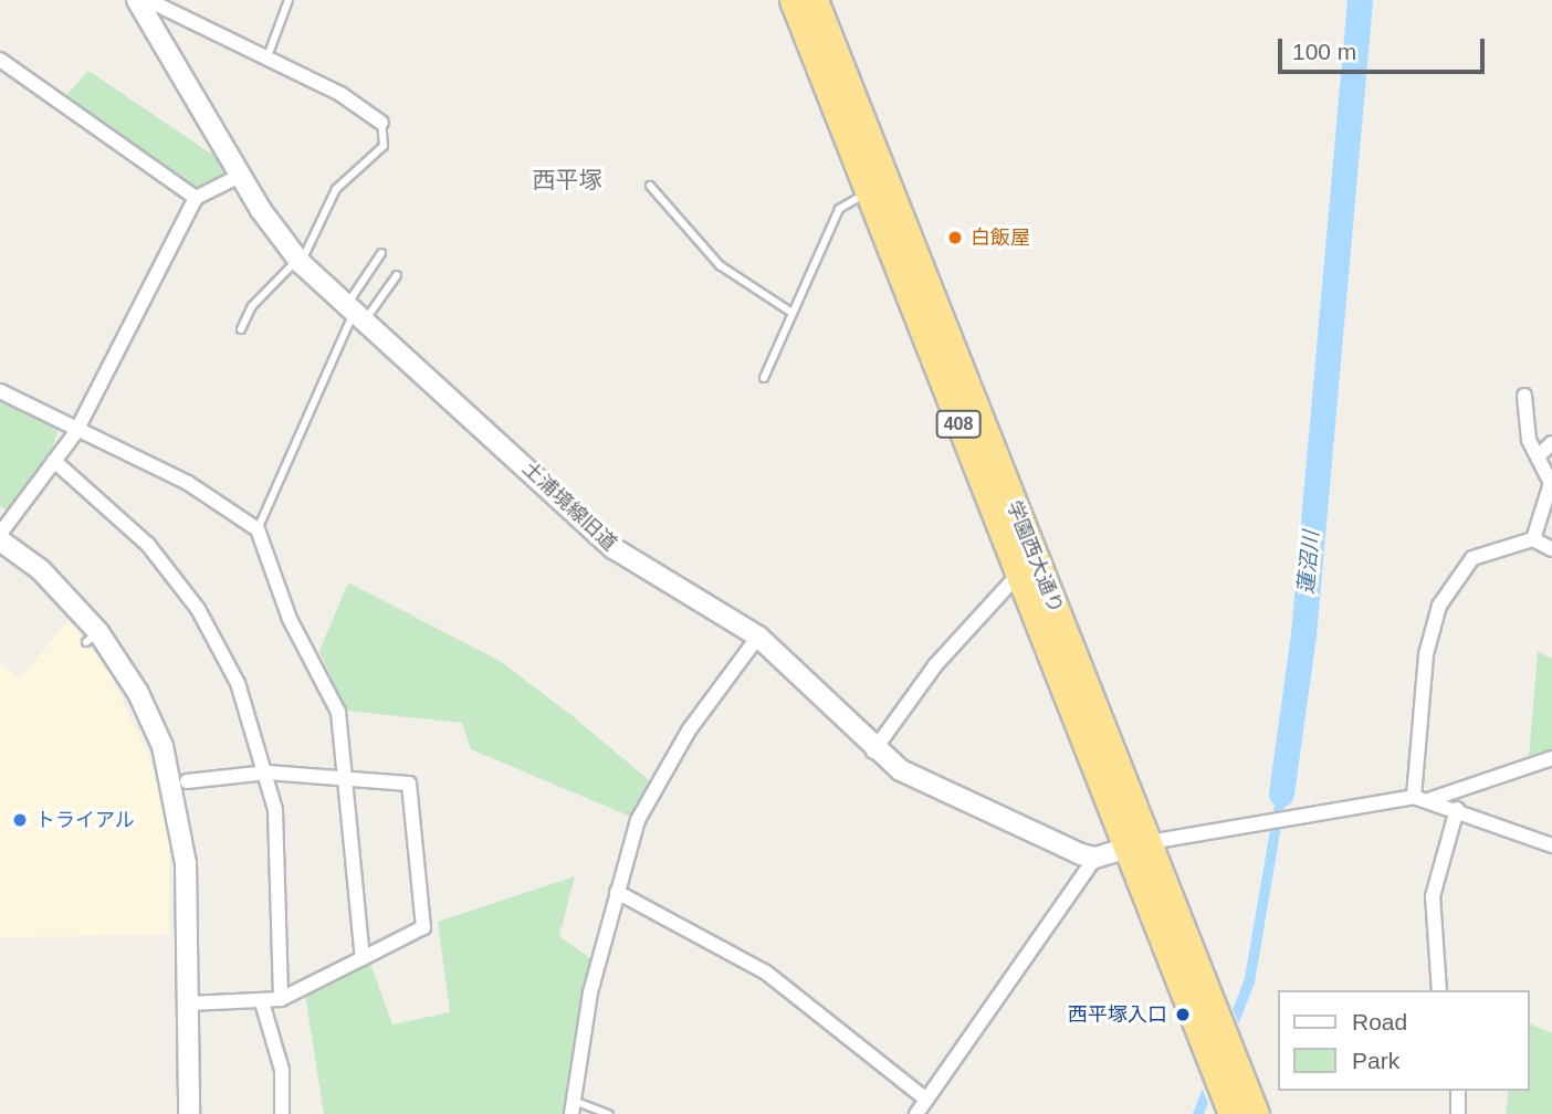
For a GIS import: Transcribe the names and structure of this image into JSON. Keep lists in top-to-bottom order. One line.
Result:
{"streets":{"highway":["408","学園西大通り"],"street":["土浦境線旧道"]},"districts":["西平塚"],"water":["蓮沼川"],"places":["白飯屋","トライアル","西平塚入口"],"legend":["Road","Park"],"scale_bar":"100 m"}
